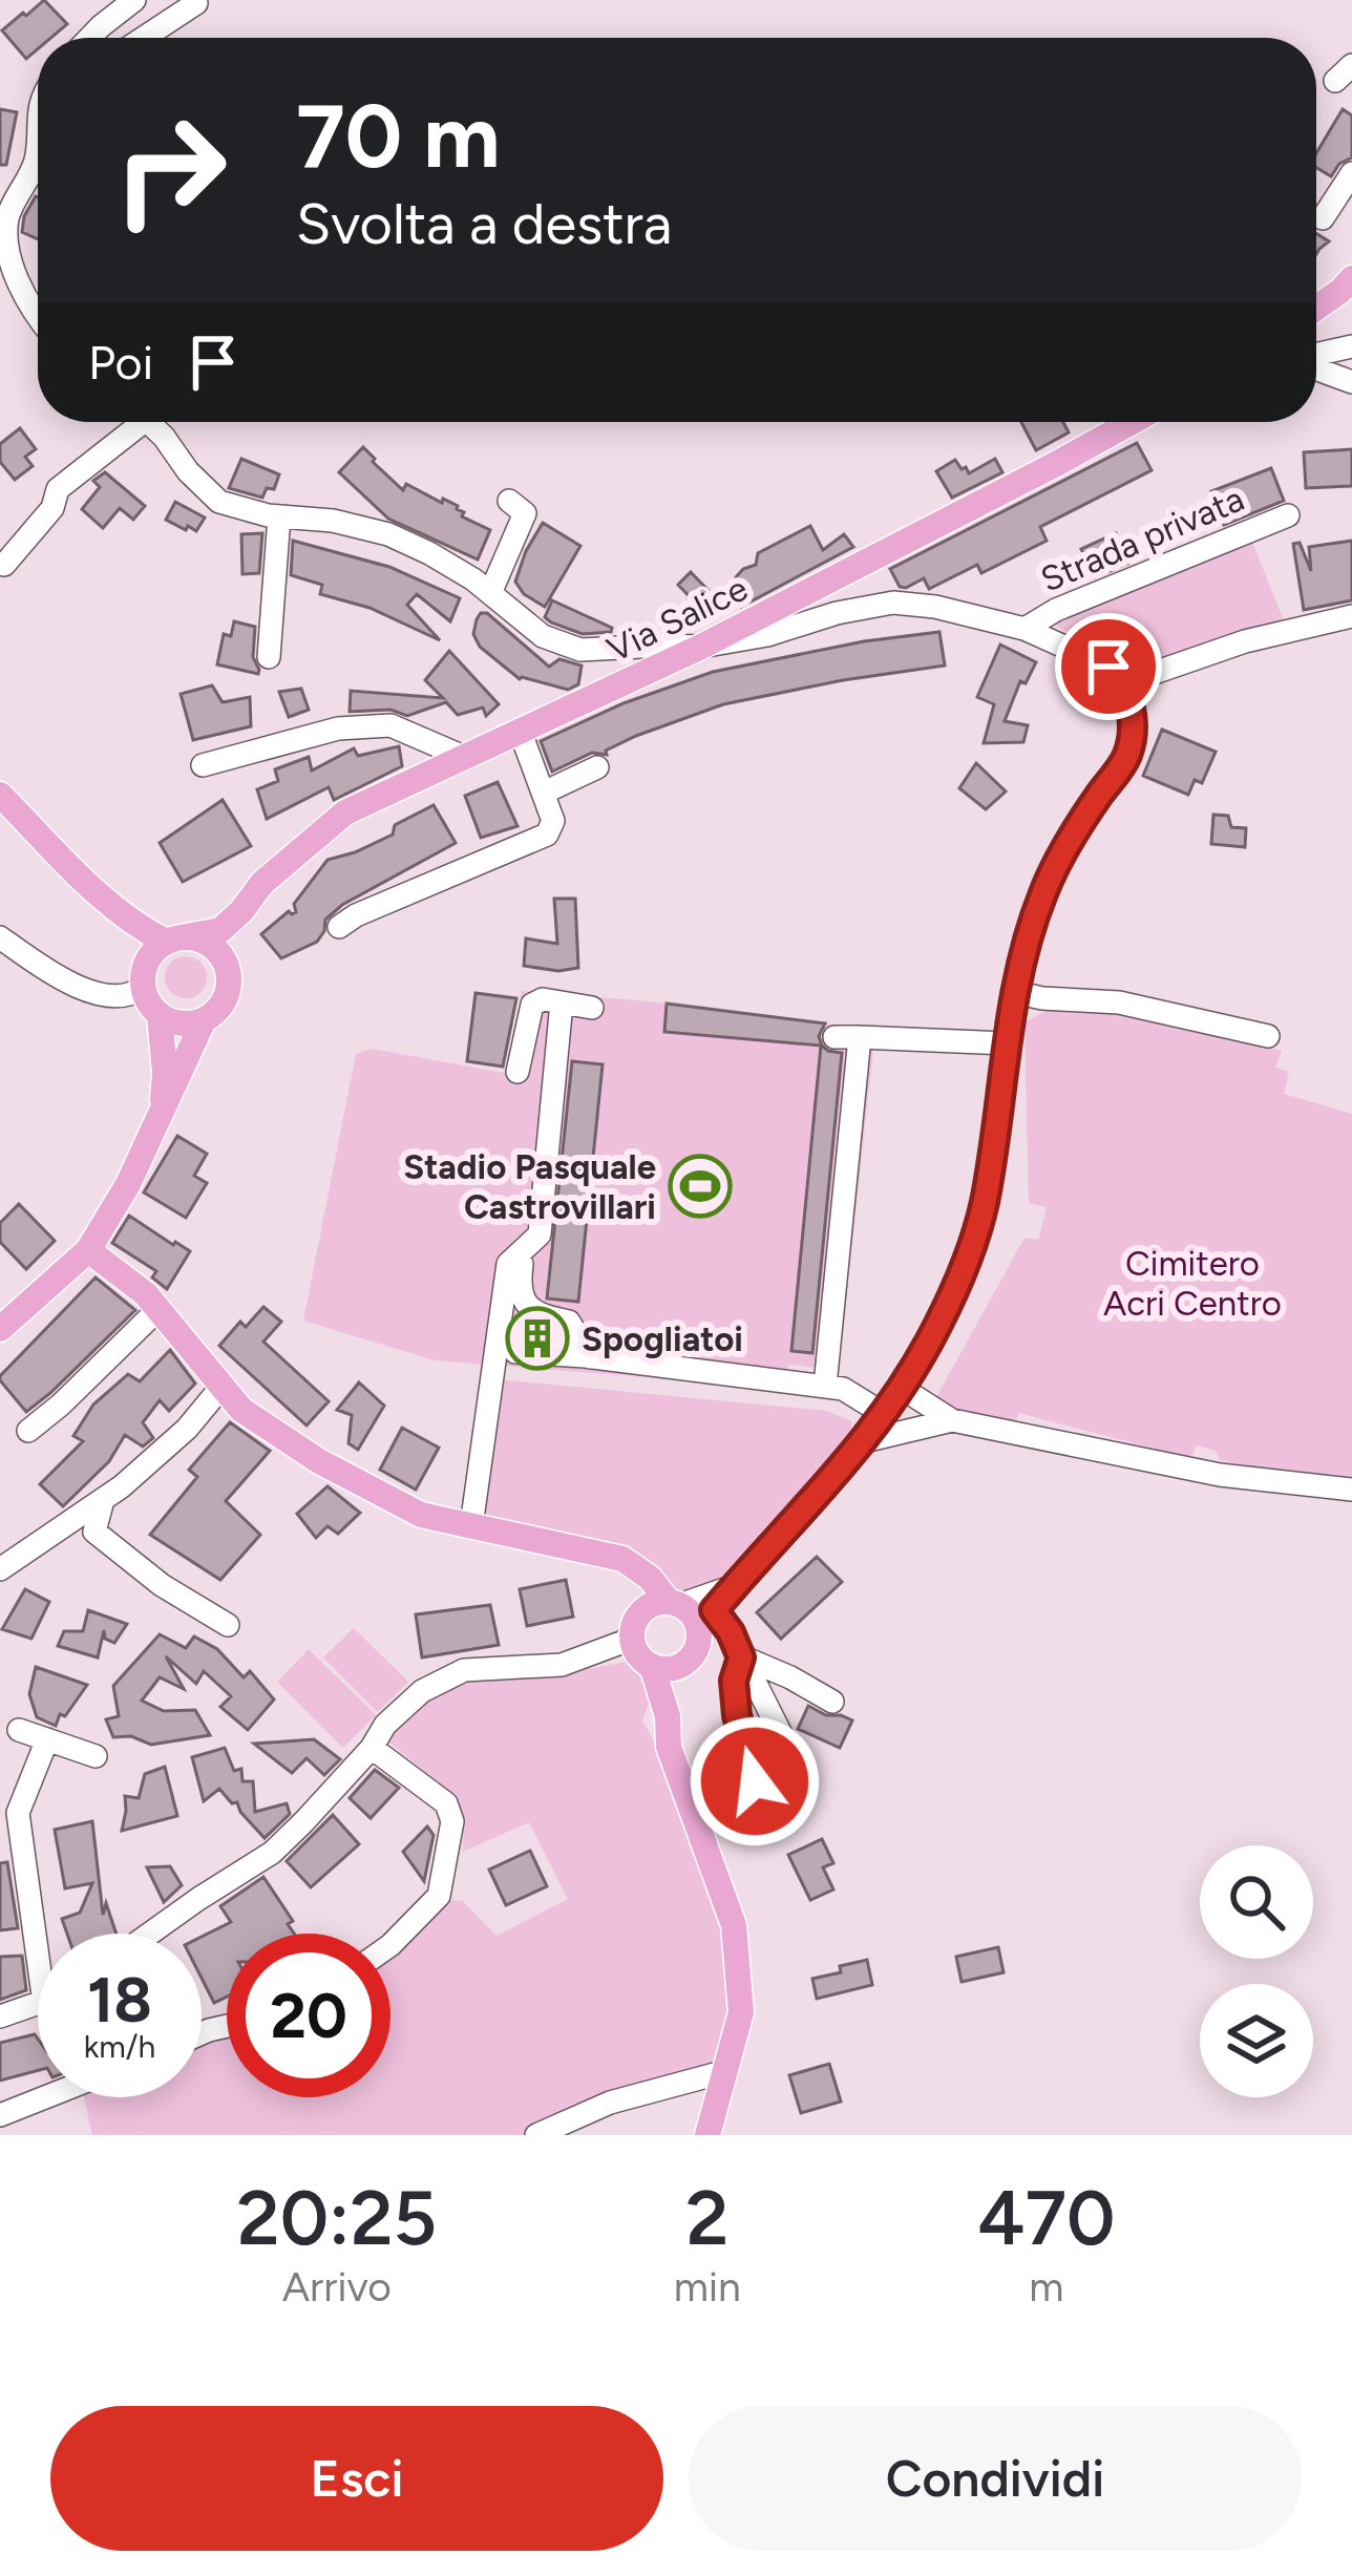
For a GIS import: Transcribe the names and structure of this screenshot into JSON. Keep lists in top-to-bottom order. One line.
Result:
{"streets":{"main road":["Via Salice"],"street":["Strada privata"]},"parks":["Cimitero Acri Centro"],"places":{"sports":["Stadio Pasquale Castrovillari"],"building":["Spogliatoi"]},"page":{"turn":["70 m","Svolta a destra"],"then":"Poi","speed":"18 km/h","limit":"20","eta":["20:25","Arrivo","2","min","470","m"],"buttons":["Esci","Condividi"]}}
